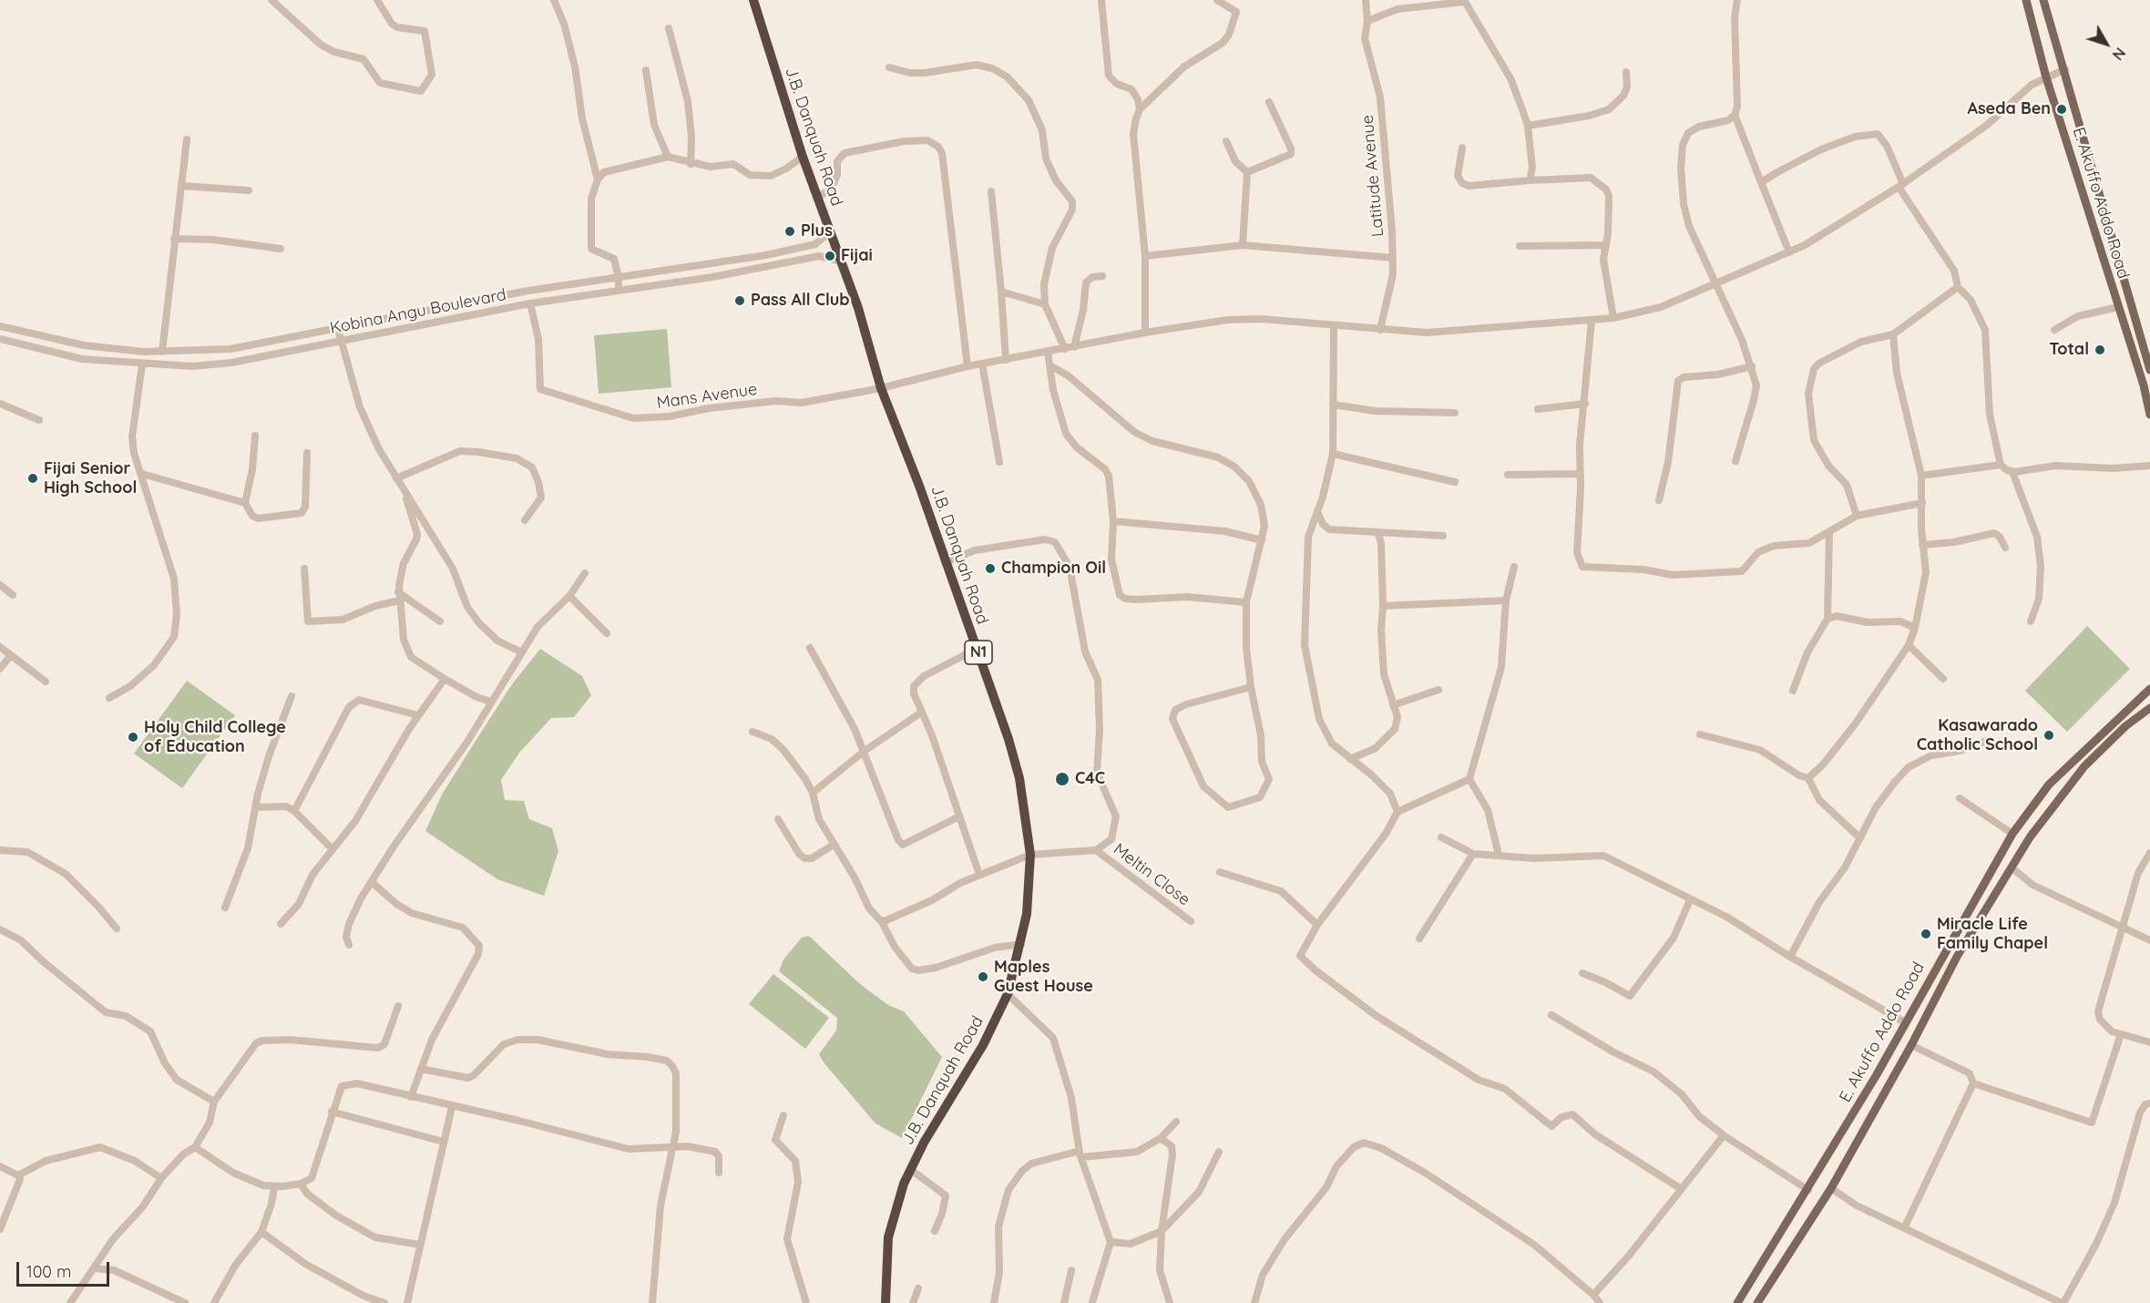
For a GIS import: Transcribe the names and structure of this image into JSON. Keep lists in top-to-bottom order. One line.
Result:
{"streets":{"highway":["J.B. Danquah Road","N1"],"main road":["E. Akuffo Addo Road"],"street":["Latitude Avenue","Kobina Angu Boulevard","Mans Avenue","Meltin Close"]},"crossings":[["J.B. Danquah Road","Kobina Angu Boulevard"],["J.B. Danquah Road","Mans Avenue"],["J.B. Danquah Road","Meltin Close"],["Latitude Avenue","Mans Avenue"],["E. Akuffo Addo Road","Mans Avenue"],["Kobina Angu Boulevard","Mans Avenue"]],"places":["Aseda Ben","Plus","Fijai","Pass All Club","Total","Fijai Senior High School","Champion Oil","Kasawarado Catholic School","Holy Child College of Education","C4C","Miracle Life Family Chapel","Maples Guest House"],"scale_bar":"100 m","north":"bottom right"}
